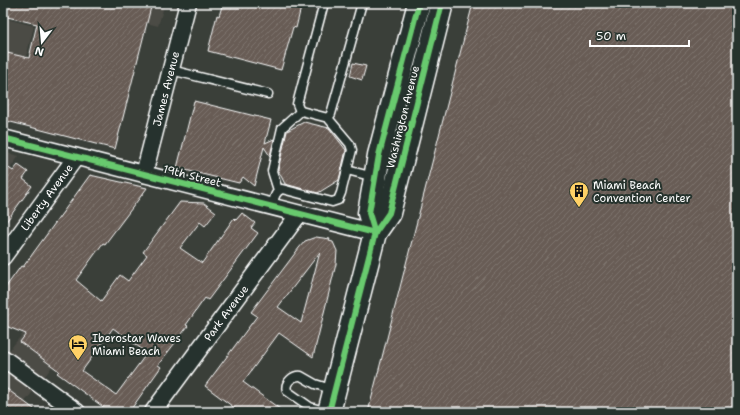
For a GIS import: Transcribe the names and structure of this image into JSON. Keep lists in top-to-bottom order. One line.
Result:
{"streets":{"main road":["Washington Avenue"],"street":["James Avenue","19th Street","Liberty Avenue","Park Avenue"]},"crossings":[["James Avenue","19th Street"],["Washington Avenue","19th Street"],["19th Street","Liberty Avenue"],["19th Street","Park Avenue"]],"places":{"building":["Miami Beach Convention Center"],"hotel":["Iberostar Waves Miami Beach"]},"scale_bar":"50 m","north":"bottom"}
